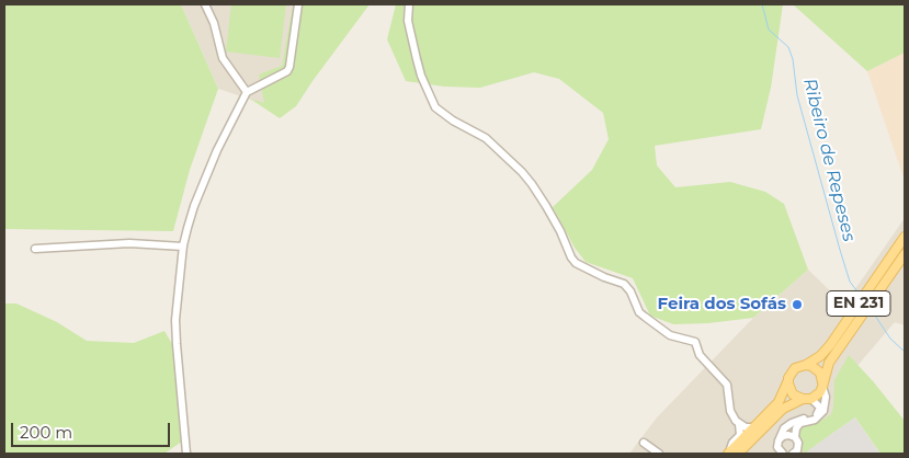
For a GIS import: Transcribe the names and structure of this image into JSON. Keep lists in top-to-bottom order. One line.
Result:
{"streets":{"main road":["EN 231"]},"water":["Ribeiro de Repeses"],"places":["Feira dos Sofás"],"scale_bar":"200 m"}
